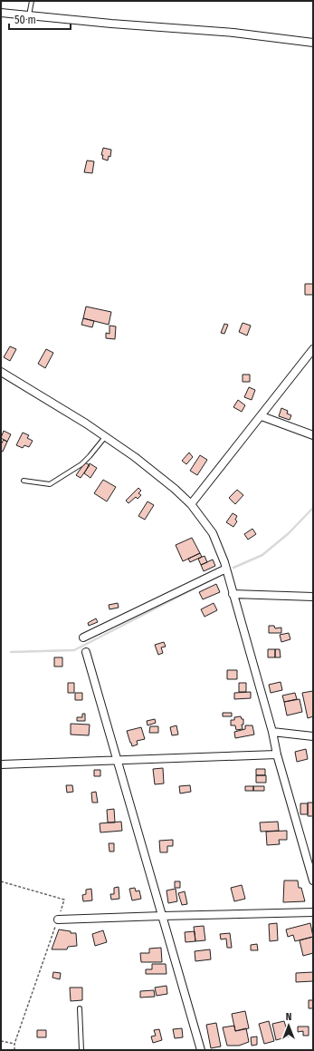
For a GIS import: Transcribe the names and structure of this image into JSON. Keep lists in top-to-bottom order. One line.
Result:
{"scale_bar":"50 m","north":"top"}
